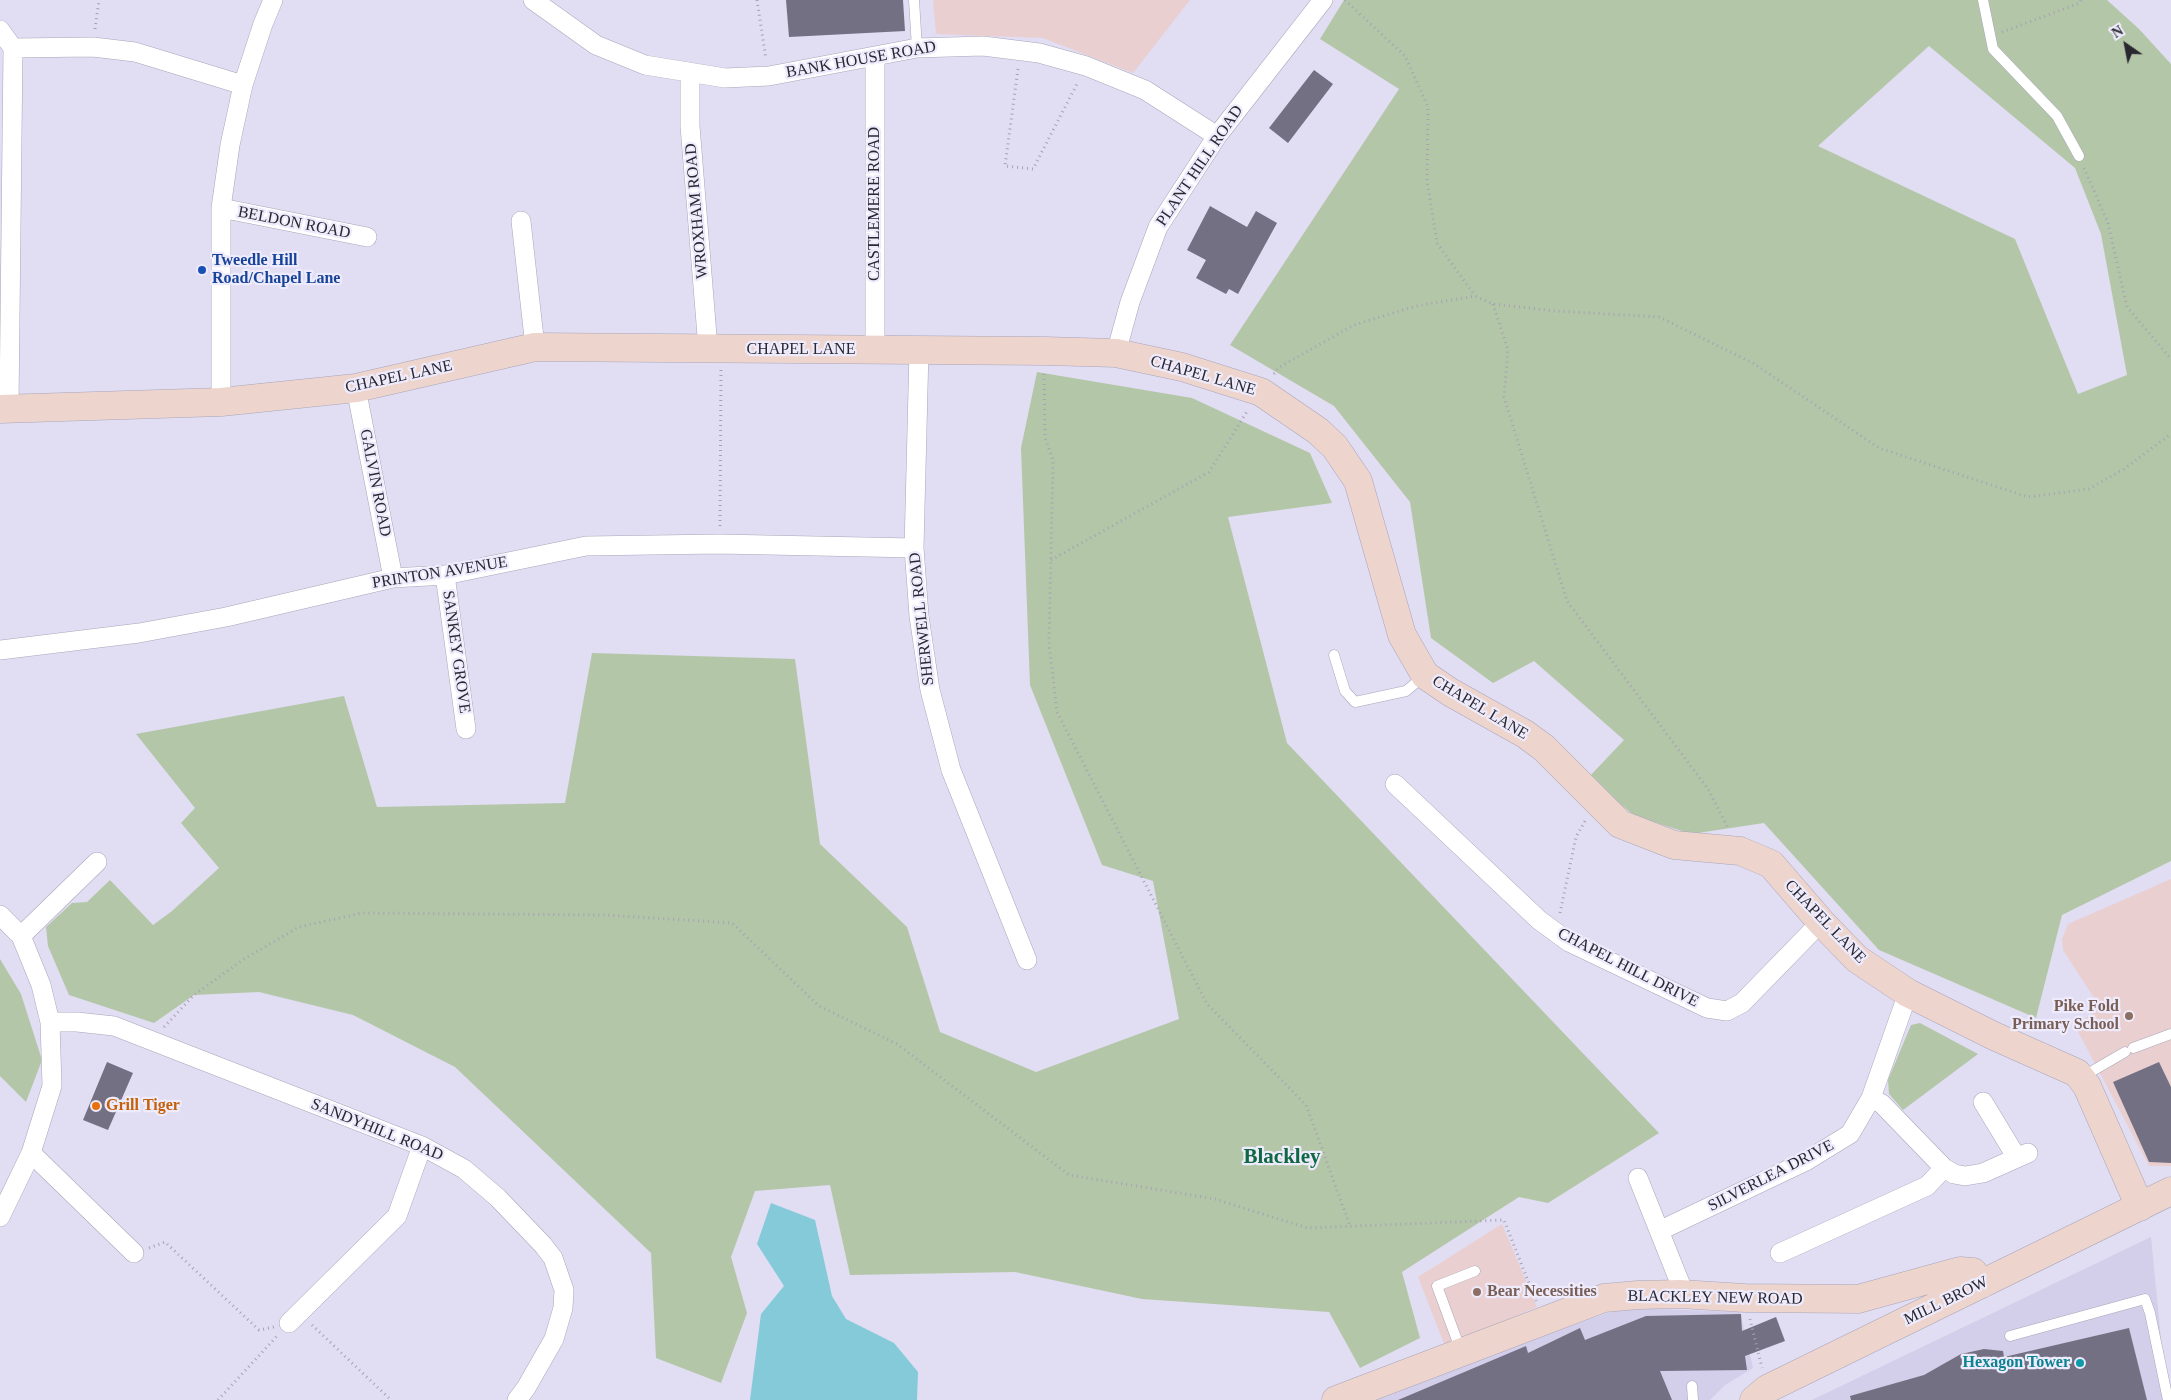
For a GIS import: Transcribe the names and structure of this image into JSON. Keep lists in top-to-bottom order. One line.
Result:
{"streets":{"street":["BANK HOUSE ROAD","PLANT HILL ROAD","CASTLEMERE ROAD","WROXHAM ROAD","BELDON ROAD","CHAPEL LANE","GALVIN ROAD","PRINTON AVENUE","SHERWELL ROAD","SANKEY GROVE","CHAPEL HILL DRIVE","SANDYHILL ROAD","SILVERLEA DRIVE","BLACKLEY NEW ROAD","MILL BROW"]},"crossings":[["BANK HOUSE ROAD","PLANT HILL ROAD"],["BANK HOUSE ROAD","CASTLEMERE ROAD"],["BANK HOUSE ROAD","WROXHAM ROAD"],["PLANT HILL ROAD","CHAPEL LANE"],["CASTLEMERE ROAD","CHAPEL LANE"],["WROXHAM ROAD","CHAPEL LANE"],["CHAPEL LANE","GALVIN ROAD"],["CHAPEL LANE","SHERWELL ROAD"],["CHAPEL LANE","CHAPEL HILL DRIVE"],["CHAPEL LANE","SILVERLEA DRIVE"],["GALVIN ROAD","PRINTON AVENUE"],["PRINTON AVENUE","SHERWELL ROAD"],["PRINTON AVENUE","SANKEY GROVE"],["BLACKLEY NEW ROAD","MILL BROW"]],"districts":["Blackley"],"places":["Tweedle Hill Road/Chapel Lane","Pike Fold Primary School","Grill Tiger","Bear Necessities","Hexagon Tower"],"north":"top left"}
